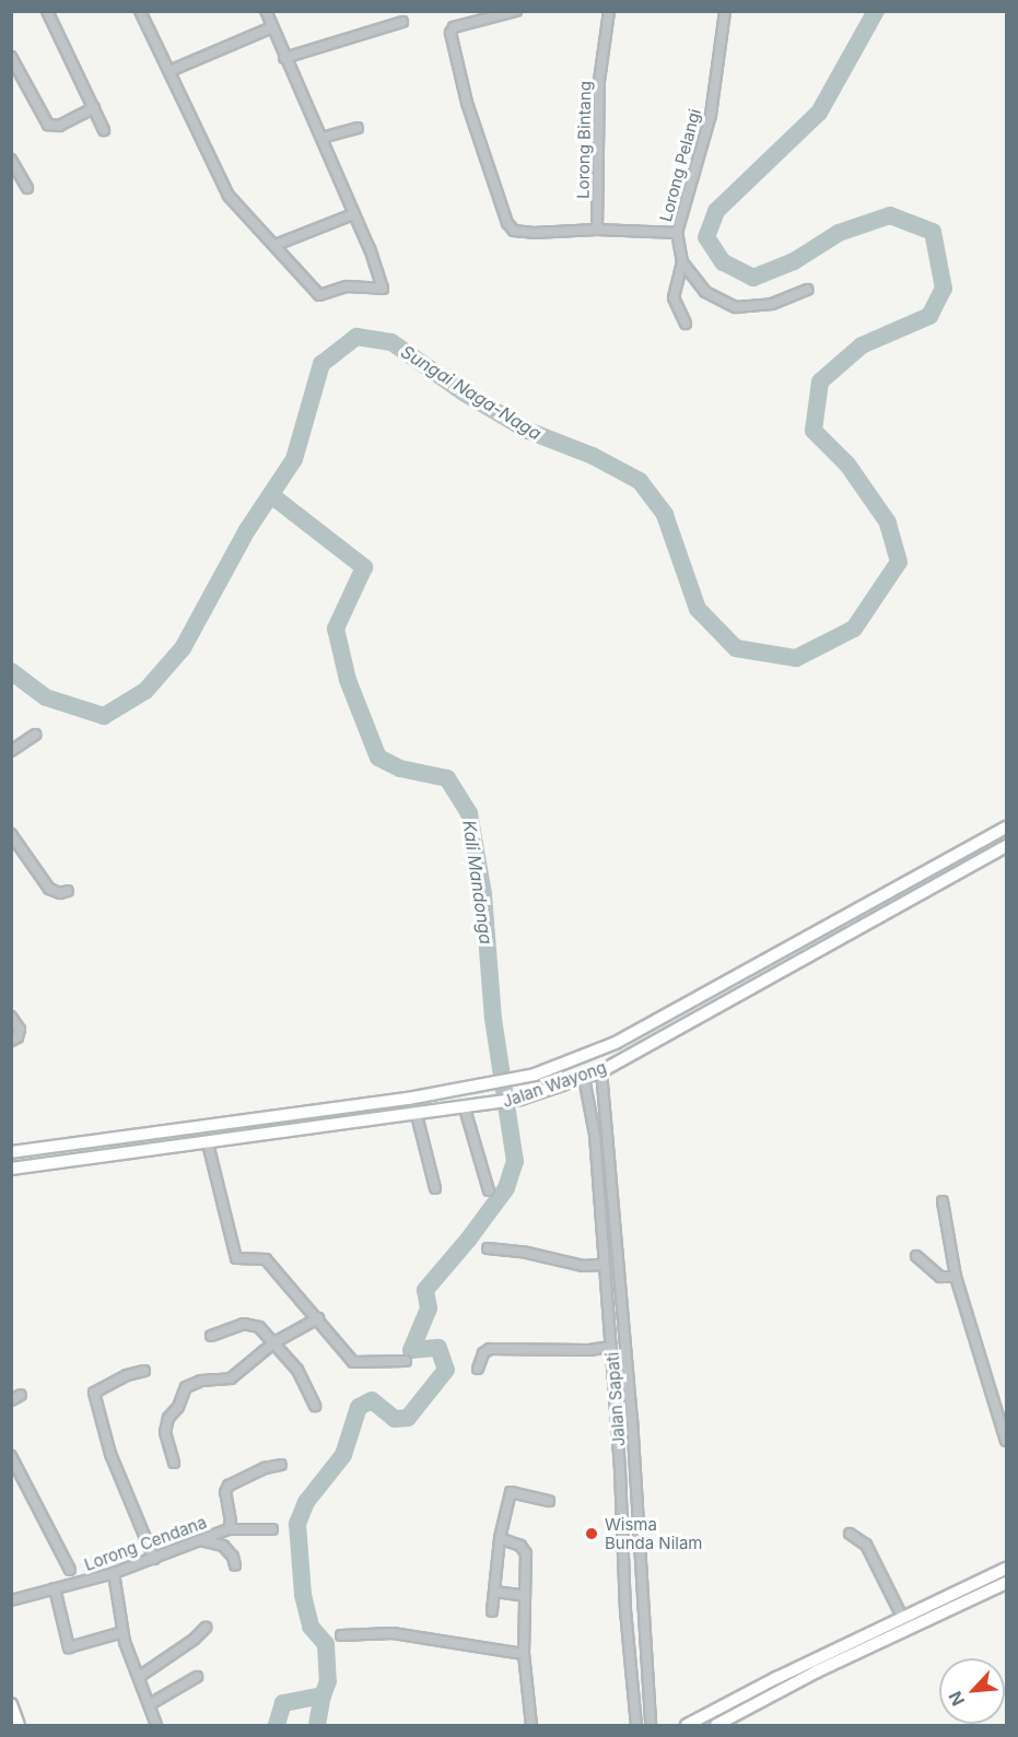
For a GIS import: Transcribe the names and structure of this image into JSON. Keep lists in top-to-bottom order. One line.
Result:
{"streets":{"main road":["Jalan Wayong"],"street":["Lorong Bintang","Lorong Pelangi","Jalan Sapati","Lorong Cendana"]},"crossings":[["Jalan Wayong","Jalan Sapati"]],"water":["Sungai Naga-Naga","Kali Mandonga"],"places":["Wisma Bunda Nilam"],"north":"bottom left"}
